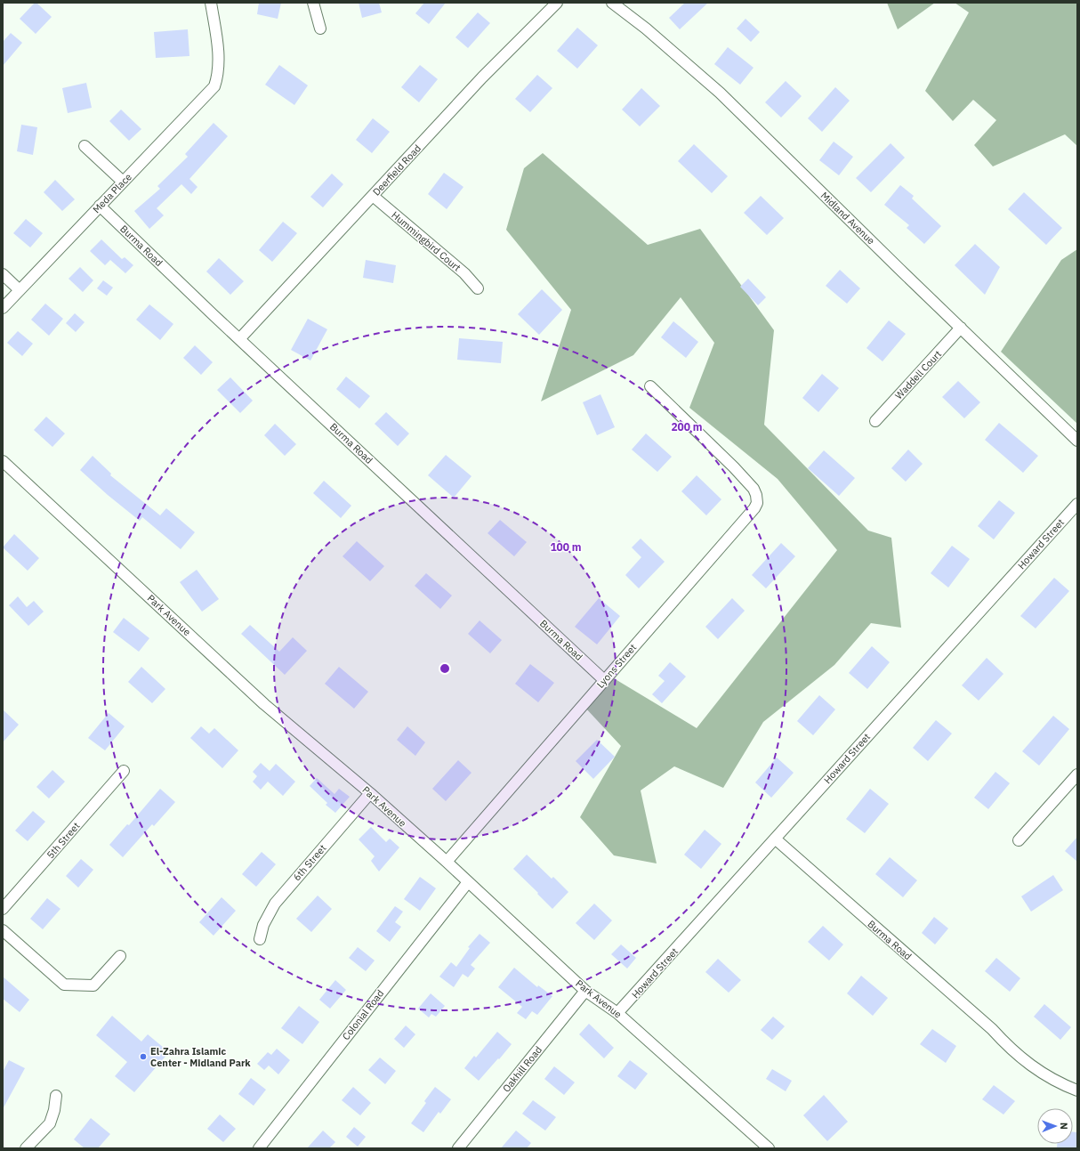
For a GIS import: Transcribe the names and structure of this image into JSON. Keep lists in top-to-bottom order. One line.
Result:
{"streets":{"street":["Deerfield Road","Meda Place","Midland Avenue","Hummingbird Court","Burma Road","Waddell Court","Howard Street","Park Avenue","Lyons Street","5th Street","6th Street","Colonial Road","Oakhill Road"]},"crossings":[["Deerfield Road","Hummingbird Court"],["Deerfield Road","Burma Road"],["Meda Place","Burma Road"],["Midland Avenue","Waddell Court"],["Burma Road","Howard Street"],["Burma Road","Lyons Street"],["Howard Street","Park Avenue"],["Park Avenue","Lyons Street"],["Park Avenue","6th Street"],["Park Avenue","Colonial Road"],["Park Avenue","Oakhill Road"]],"places":["El-Zahra Islamic Center - Midland Park"],"north":"right","rings":["200 m","100 m"]}
